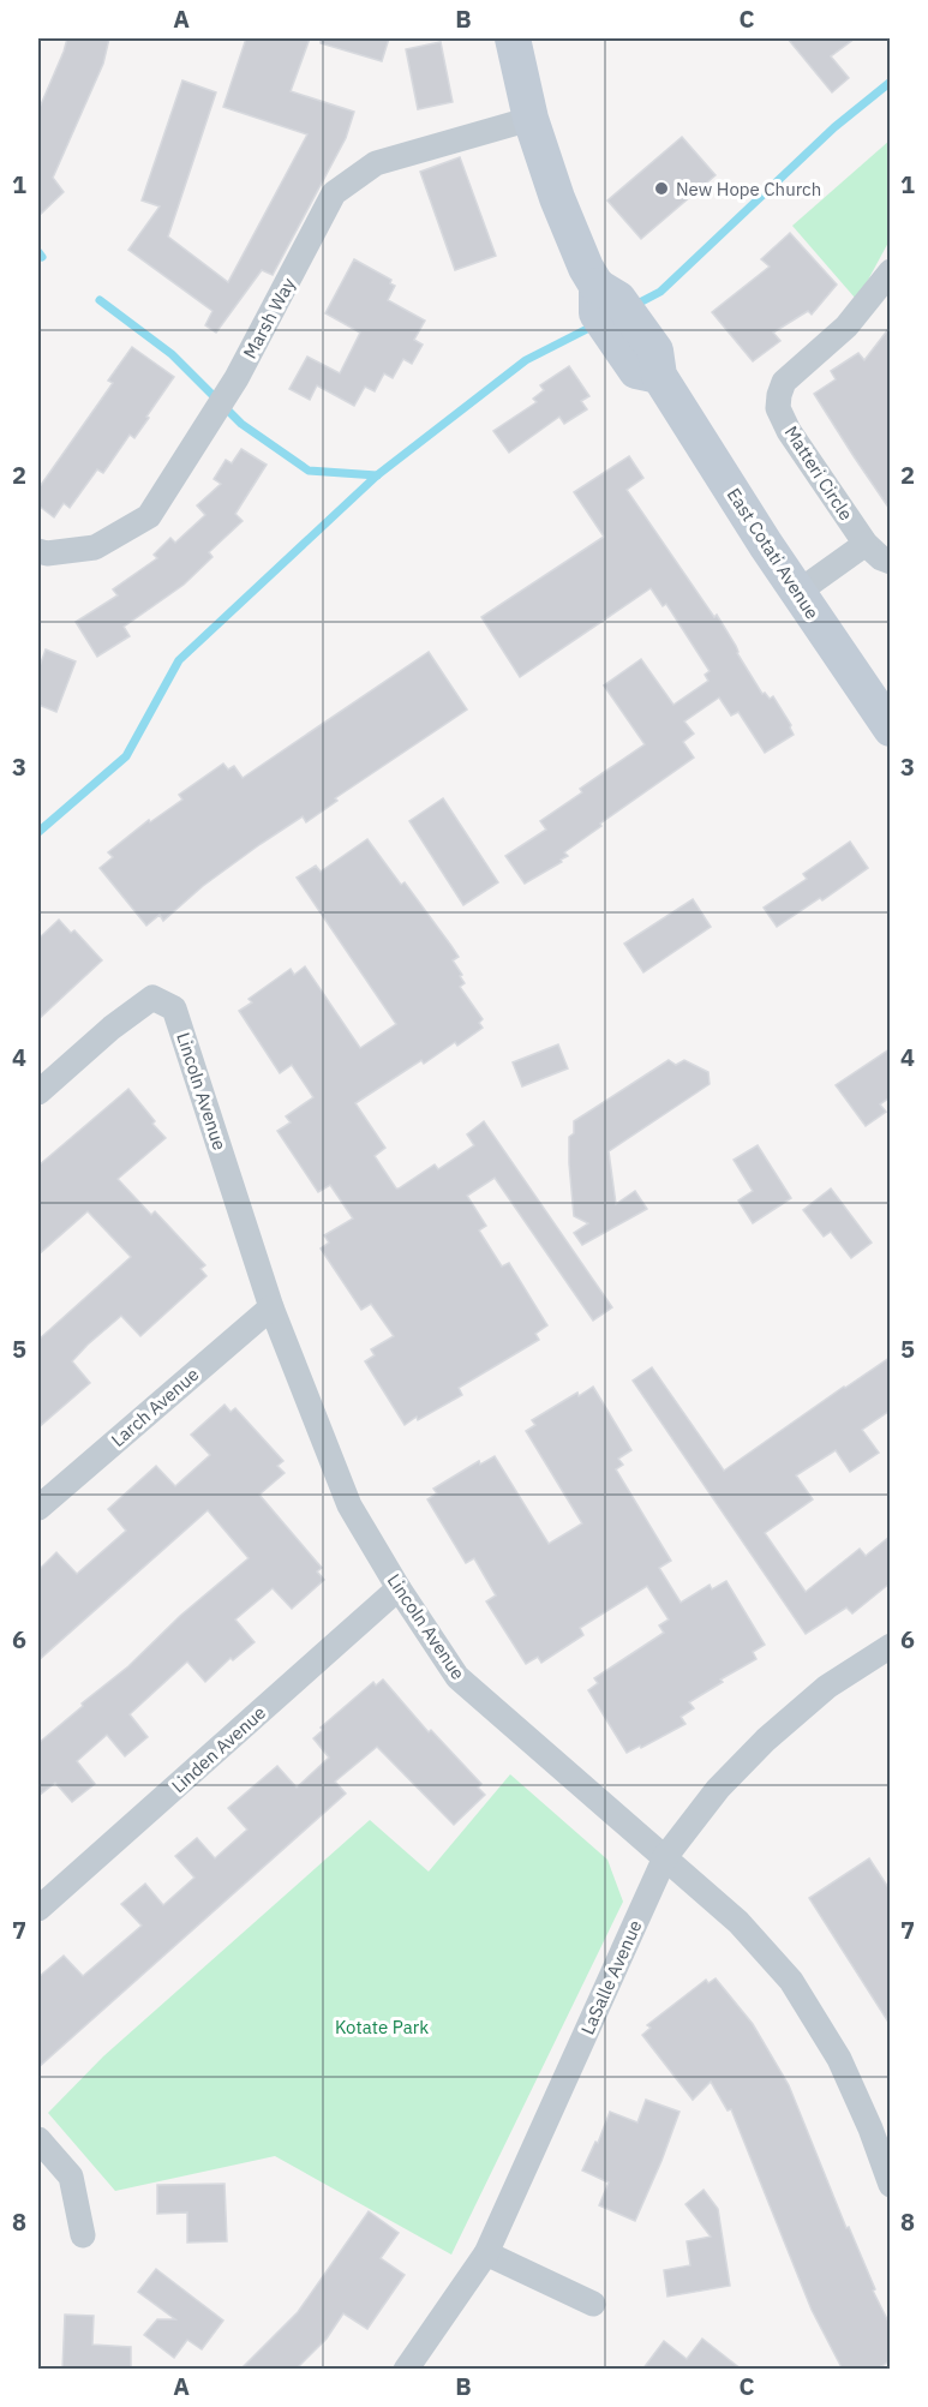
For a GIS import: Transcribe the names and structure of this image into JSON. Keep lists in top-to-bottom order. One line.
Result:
{"streets":{"main road":["East Cotati Avenue"],"street":["Marsh Way","Matteri Circle","Lincoln Avenue","Larch Avenue","Linden Avenue","LaSalle Avenue"]},"crossings":[["Marsh Way","East Cotati Avenue"],["Lincoln Avenue","Larch Avenue"],["Lincoln Avenue","Linden Avenue"],["Lincoln Avenue","LaSalle Avenue"]],"parks":["Kotate Park"],"places":["New Hope Church"],"grid":{"columns":["A","B","C"],"rows":["1","2","3","4","5","6","7","8"]}}
